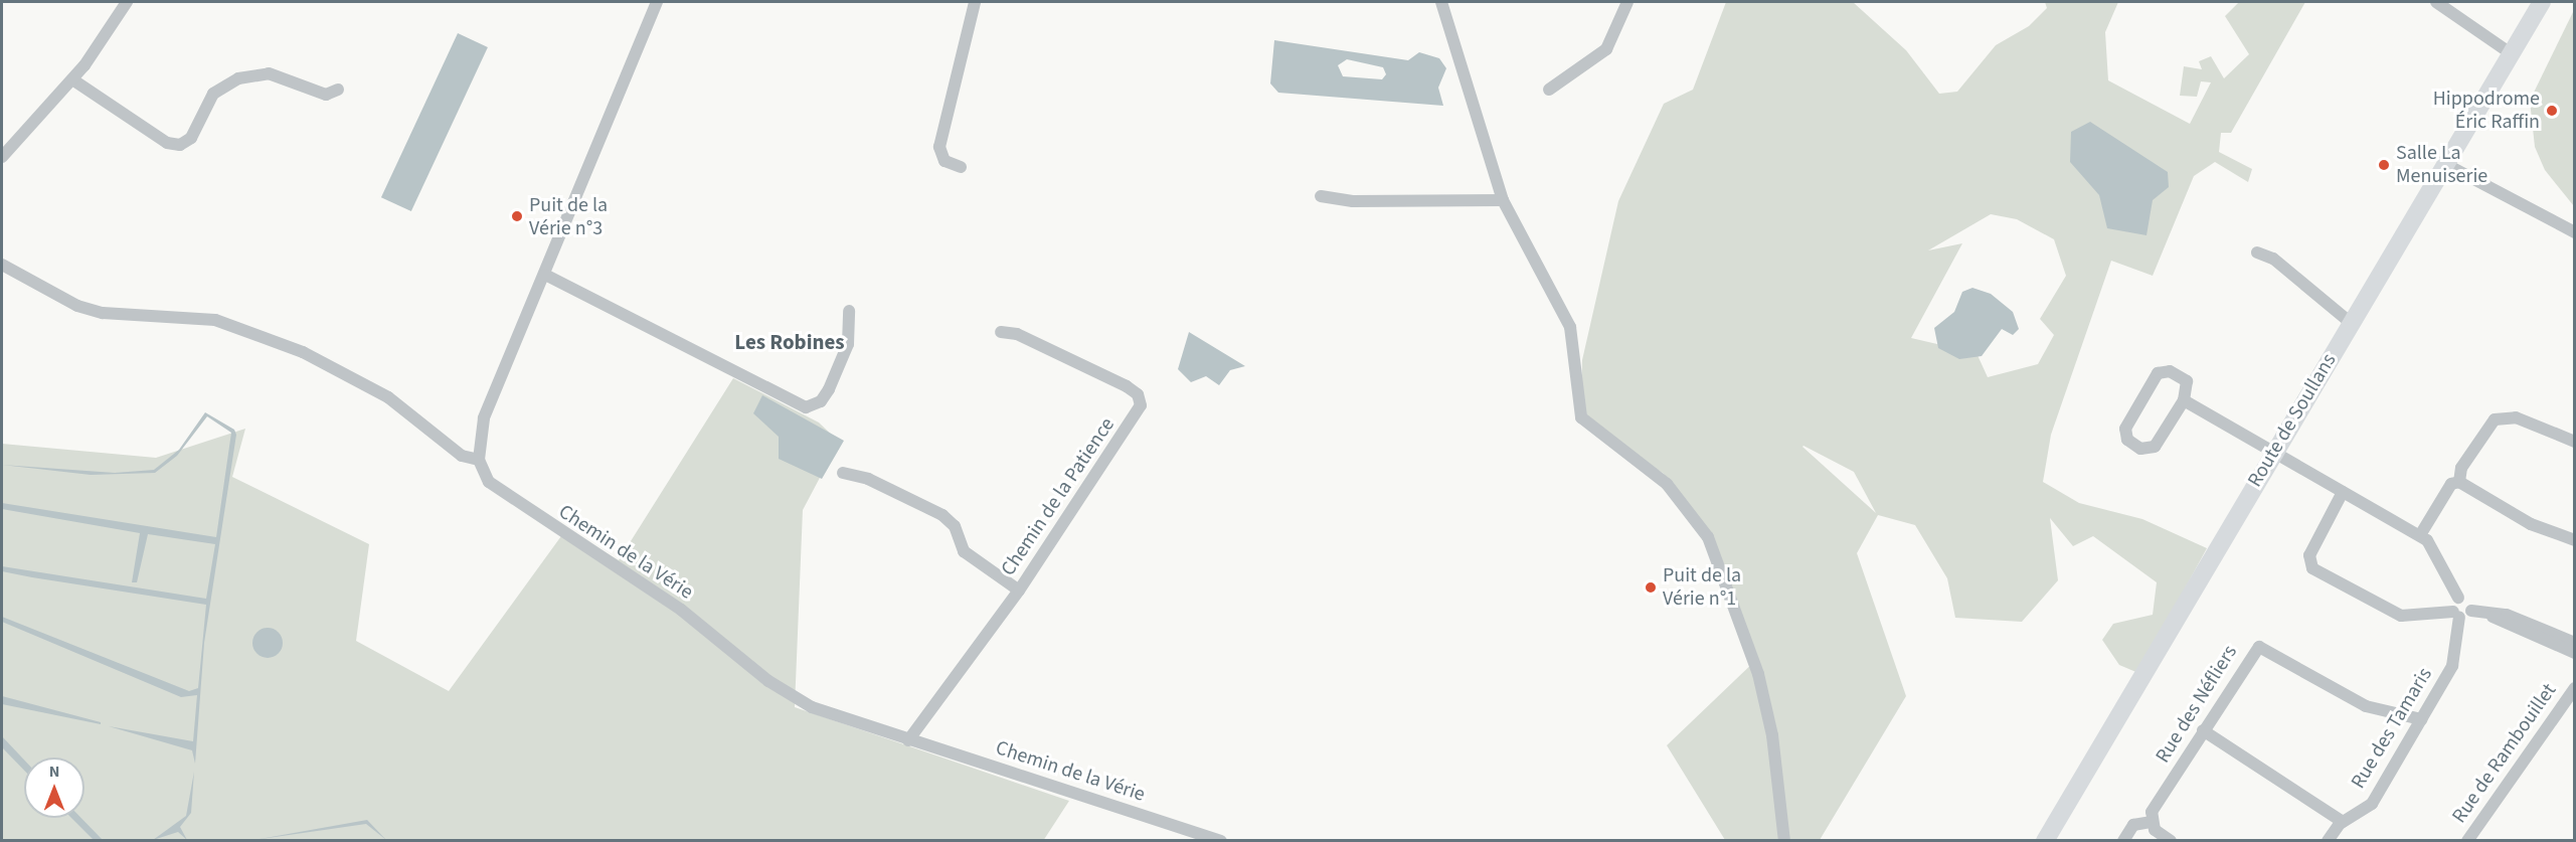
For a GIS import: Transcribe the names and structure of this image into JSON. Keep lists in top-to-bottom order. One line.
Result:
{"streets":{"main road":["Route de Soullans"],"street":["Chemin de la Patience","Chemin de la Vérie","Rue des Néfliers","Rue des Tamaris","Rue de Rambouillet"]},"crossings":[["Chemin de la Patience","Chemin de la Vérie"],["Rue des Néfliers","Rue des Tamaris"]],"districts":["Les Robines"],"places":["Hippodrome Éric Raffin","Salle La Menuiserie","Puit de la Vérie n°3","Puit de la Vérie n°1"],"north":"top"}
